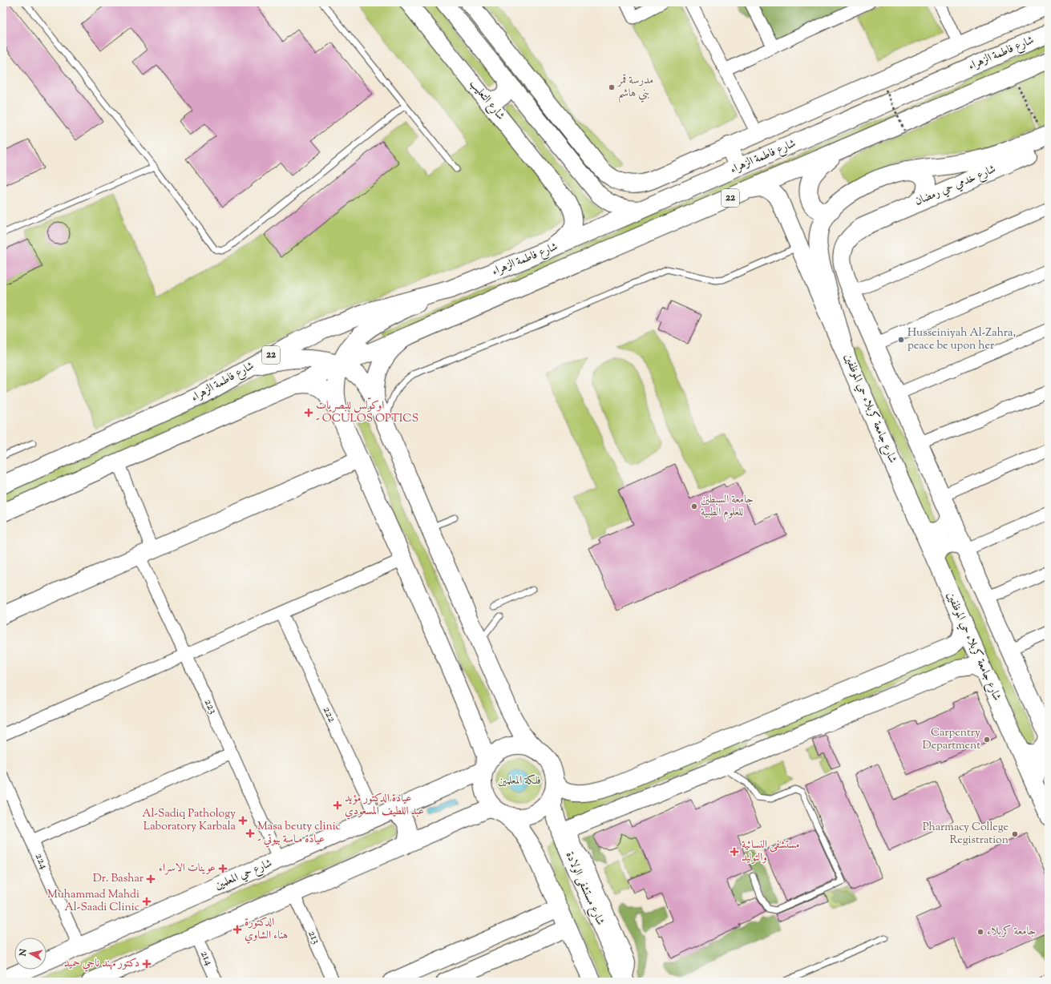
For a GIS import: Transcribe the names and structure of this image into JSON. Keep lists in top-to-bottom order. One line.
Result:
{"streets":{"main road":["شارع فاطمة الزهراء","شارع التعليب","شارع خدمي حي رمضان","22","شارع جامعة كربلاء حي الموظفين","شارع حي المعلمين","شارع مستشفى الولادة"],"street":["223","222","224","213","214"]},"crossings":[["شارع فاطمة الزهراء","شارع التعليب"],["شارع خدمي حي رمضان","شارع جامعة كربلاء حي الموظفين"],["22","223"],["223","شارع حي المعلمين"],["222","شارع حي المعلمين"],["224","شارع حي المعلمين"],["شارع حي المعلمين","شارع مستشفى الولادة"]],"parks":["فلكة المعلمين"],"places":{"other":["مدرسة قمر بني هاشم","Husseiniyah Al-Zahra, peace be upon her","جامعة السبطين للعلوم الطبية","Carpentry Department","Pharmacy College Registration","جامعة كربلاء"],"health":["اوكوّلس للبصريات - OCULOS OPTICS","عيادة الدكتور مؤيد عبد اللطيف المسعودي","Al-Sadiq Pathology Laboratory Karbala","Masa beuty clinic - عيادة مـاسة بيوتي","مستشفى النسائية والتوليد","عوينات الاسراء","Dr. Bashar","Muhammad Mahdi Al-Saadi Clinic","الدكتورة هناء الشاوي","دكتور مهند ناجي حميد"]},"north":"left"}
